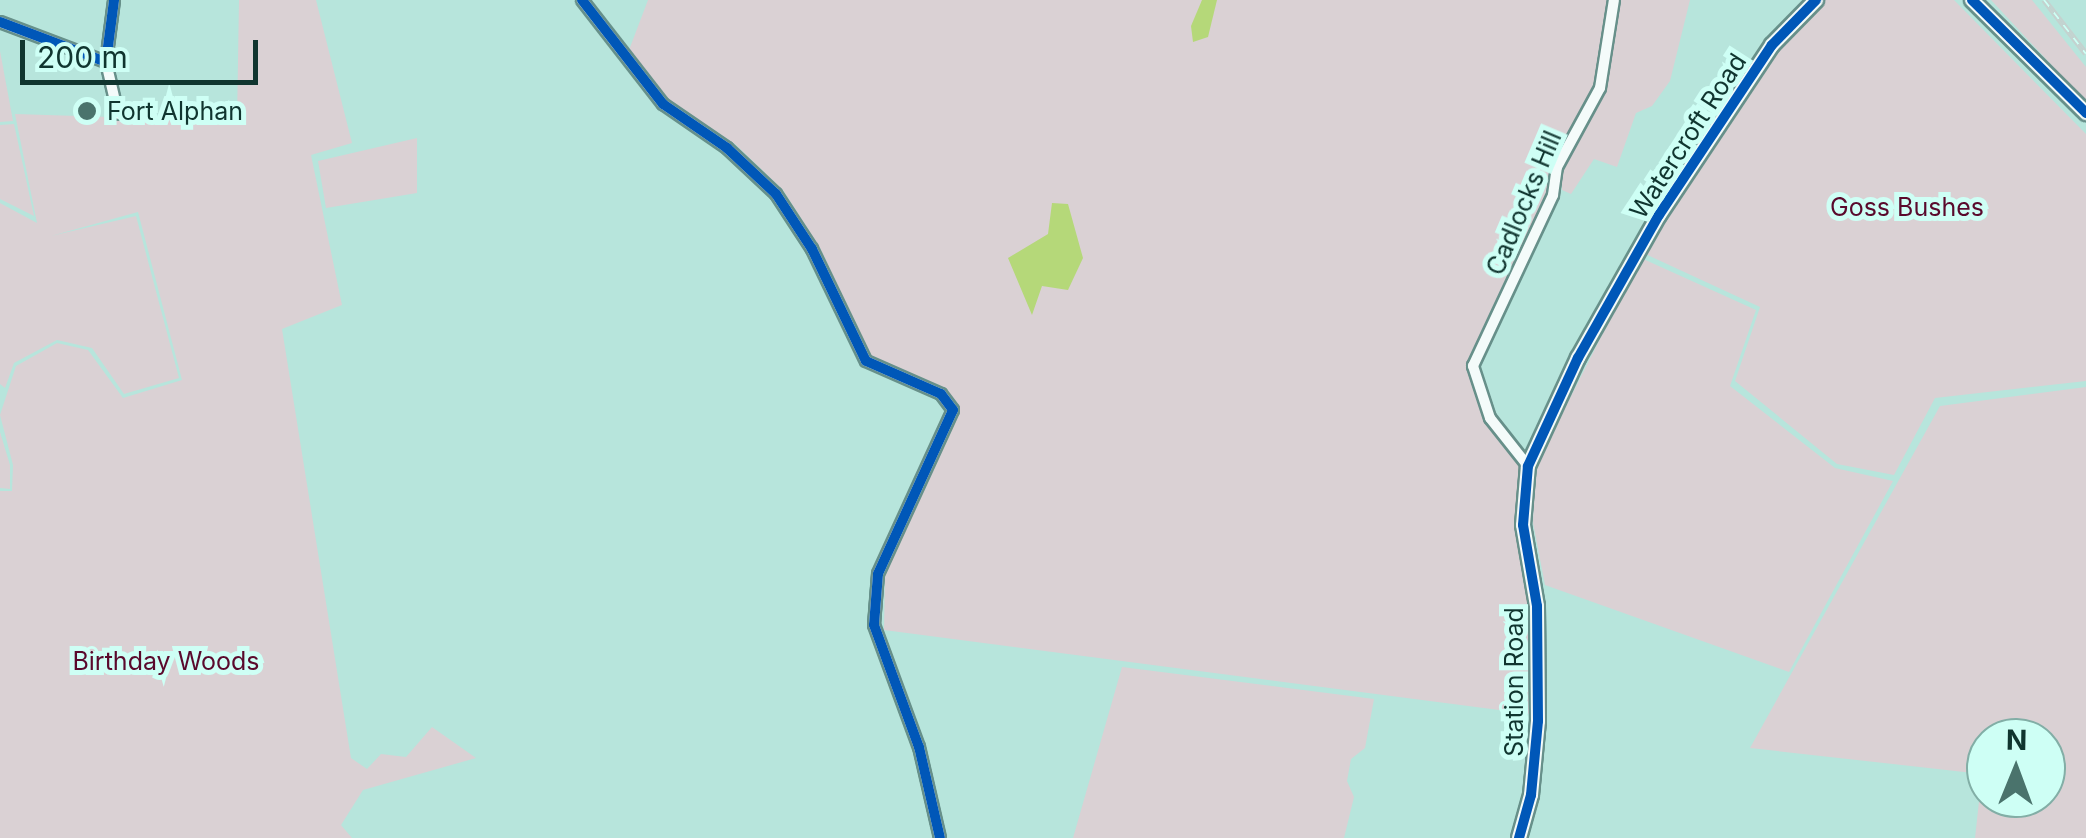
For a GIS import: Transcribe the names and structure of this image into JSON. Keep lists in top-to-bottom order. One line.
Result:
{"streets":{"street":["Watercroft Road","Cadlocks Hill","Station Road"]},"crossings":[["Watercroft Road","Cadlocks Hill"],["Watercroft Road","Station Road"],["Cadlocks Hill","Station Road"]],"parks":["Goss Bushes","Birthday Woods"],"places":["Fort Alphan"],"scale_bar":"200 m","north":"top"}
